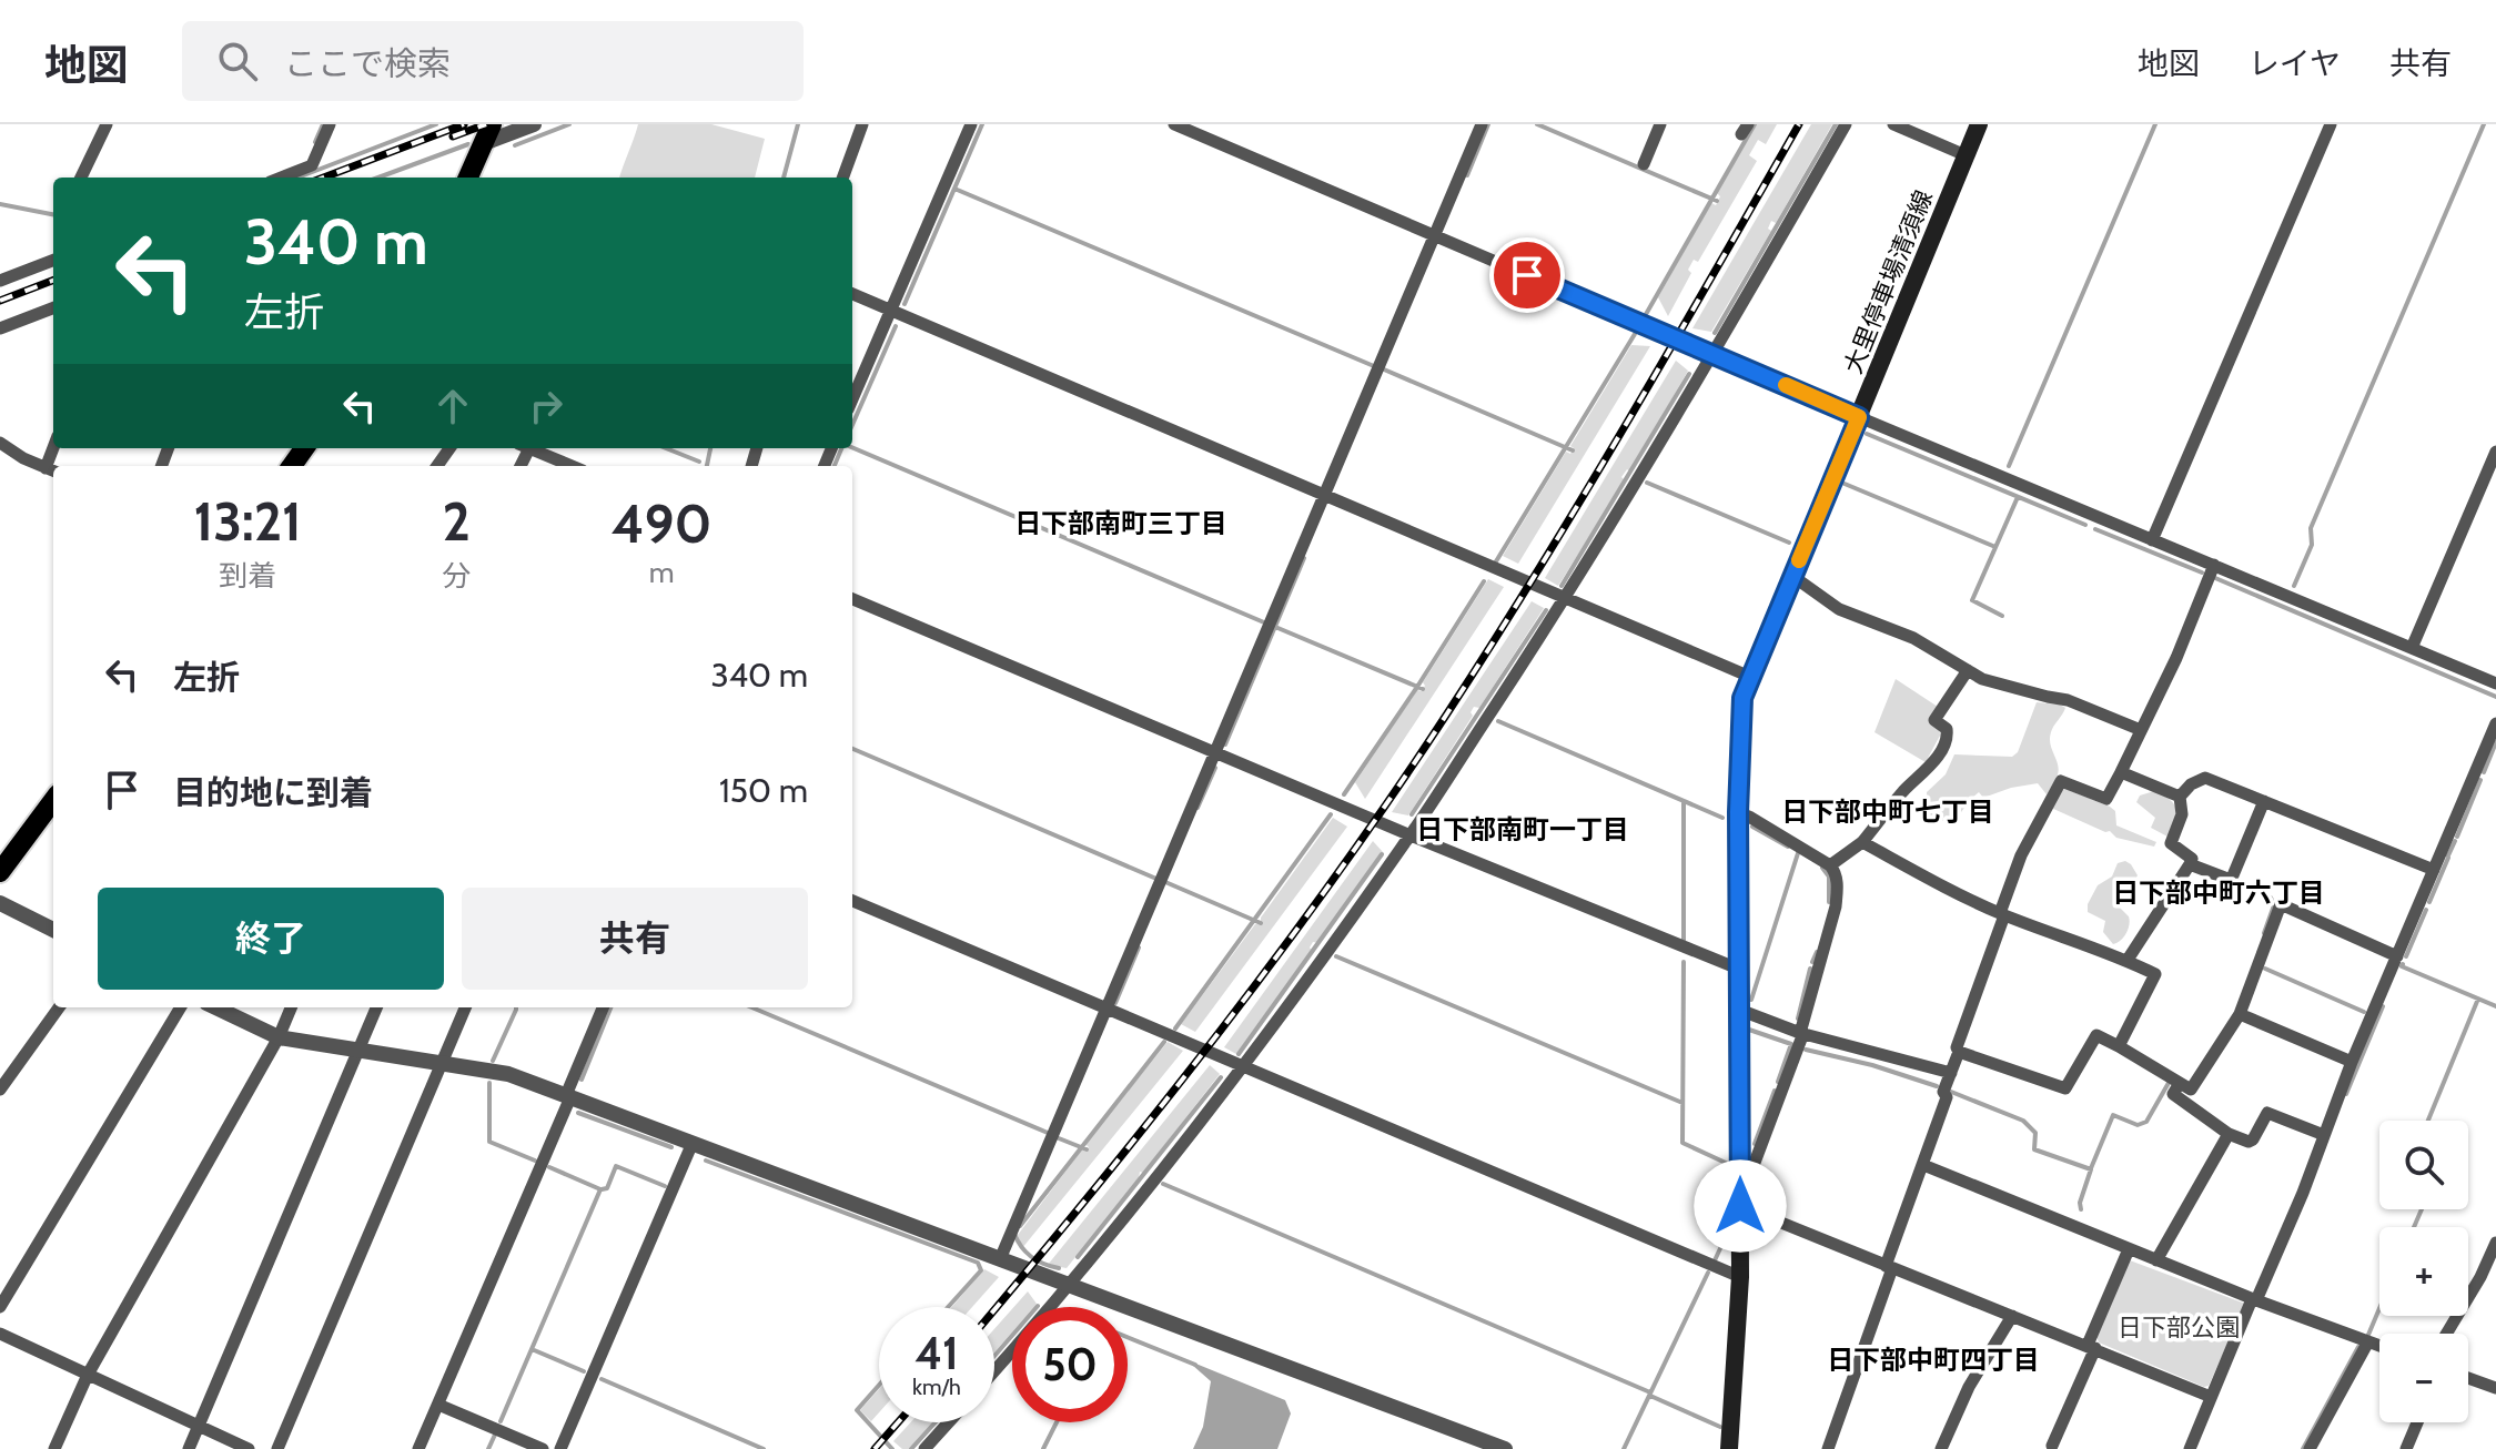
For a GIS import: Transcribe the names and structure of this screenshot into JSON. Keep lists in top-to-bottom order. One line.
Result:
{"streets":{"main road":["大里停車場清須線"]},"districts":["日下部南町三丁目","日下部中町七丁目","日下部南町一丁目","日下部中町六丁目","日下部中町四丁目"],"parks":["日下部公園"],"page":{"header":"地図","search":"ここで検索","nav":["地図","レイヤ","共有"],"turn":["340 m","左折"],"eta":["13:21","到着","2","分","490","m"],"list":[{"name":"左折","value":"340 m"},{"name":"目的地に到着","value":"150 m"}],"buttons":["終了","共有"],"map_buttons":["+","−"],"speed":"41 km/h","limit":"50"}}
